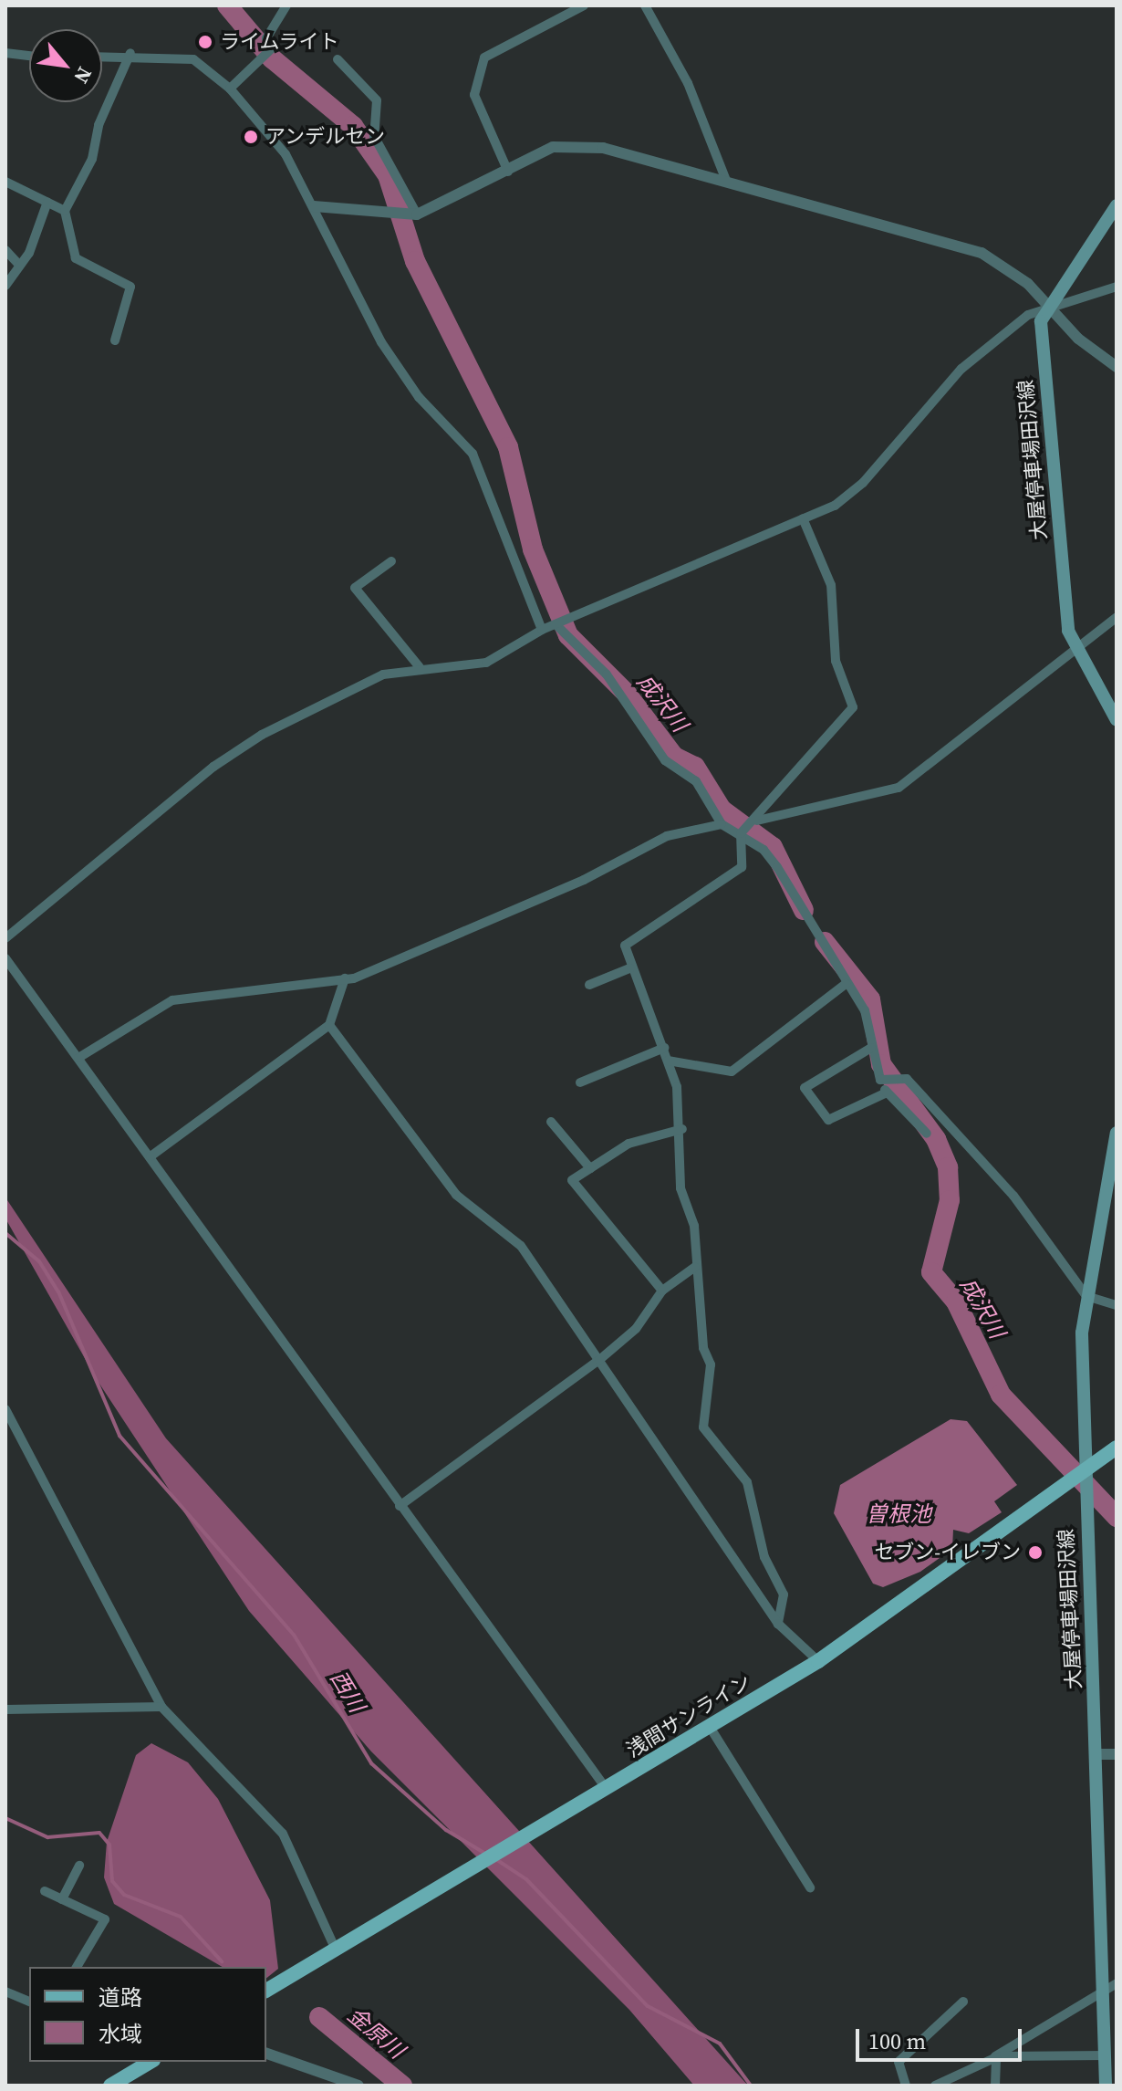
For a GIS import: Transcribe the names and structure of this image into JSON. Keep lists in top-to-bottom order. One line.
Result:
{"streets":{"main road":["大屋停車場田沢線","浅間サンライン"]},"crossings":[["大屋停車場田沢線","浅間サンライン"]],"water":["成沢川","曽根池","西川","金原川"],"places":["ライムライト","アンデルセン","セブン-イレブン"],"legend":["道路","水域"],"scale_bar":"100 m","north":"bottom right"}
